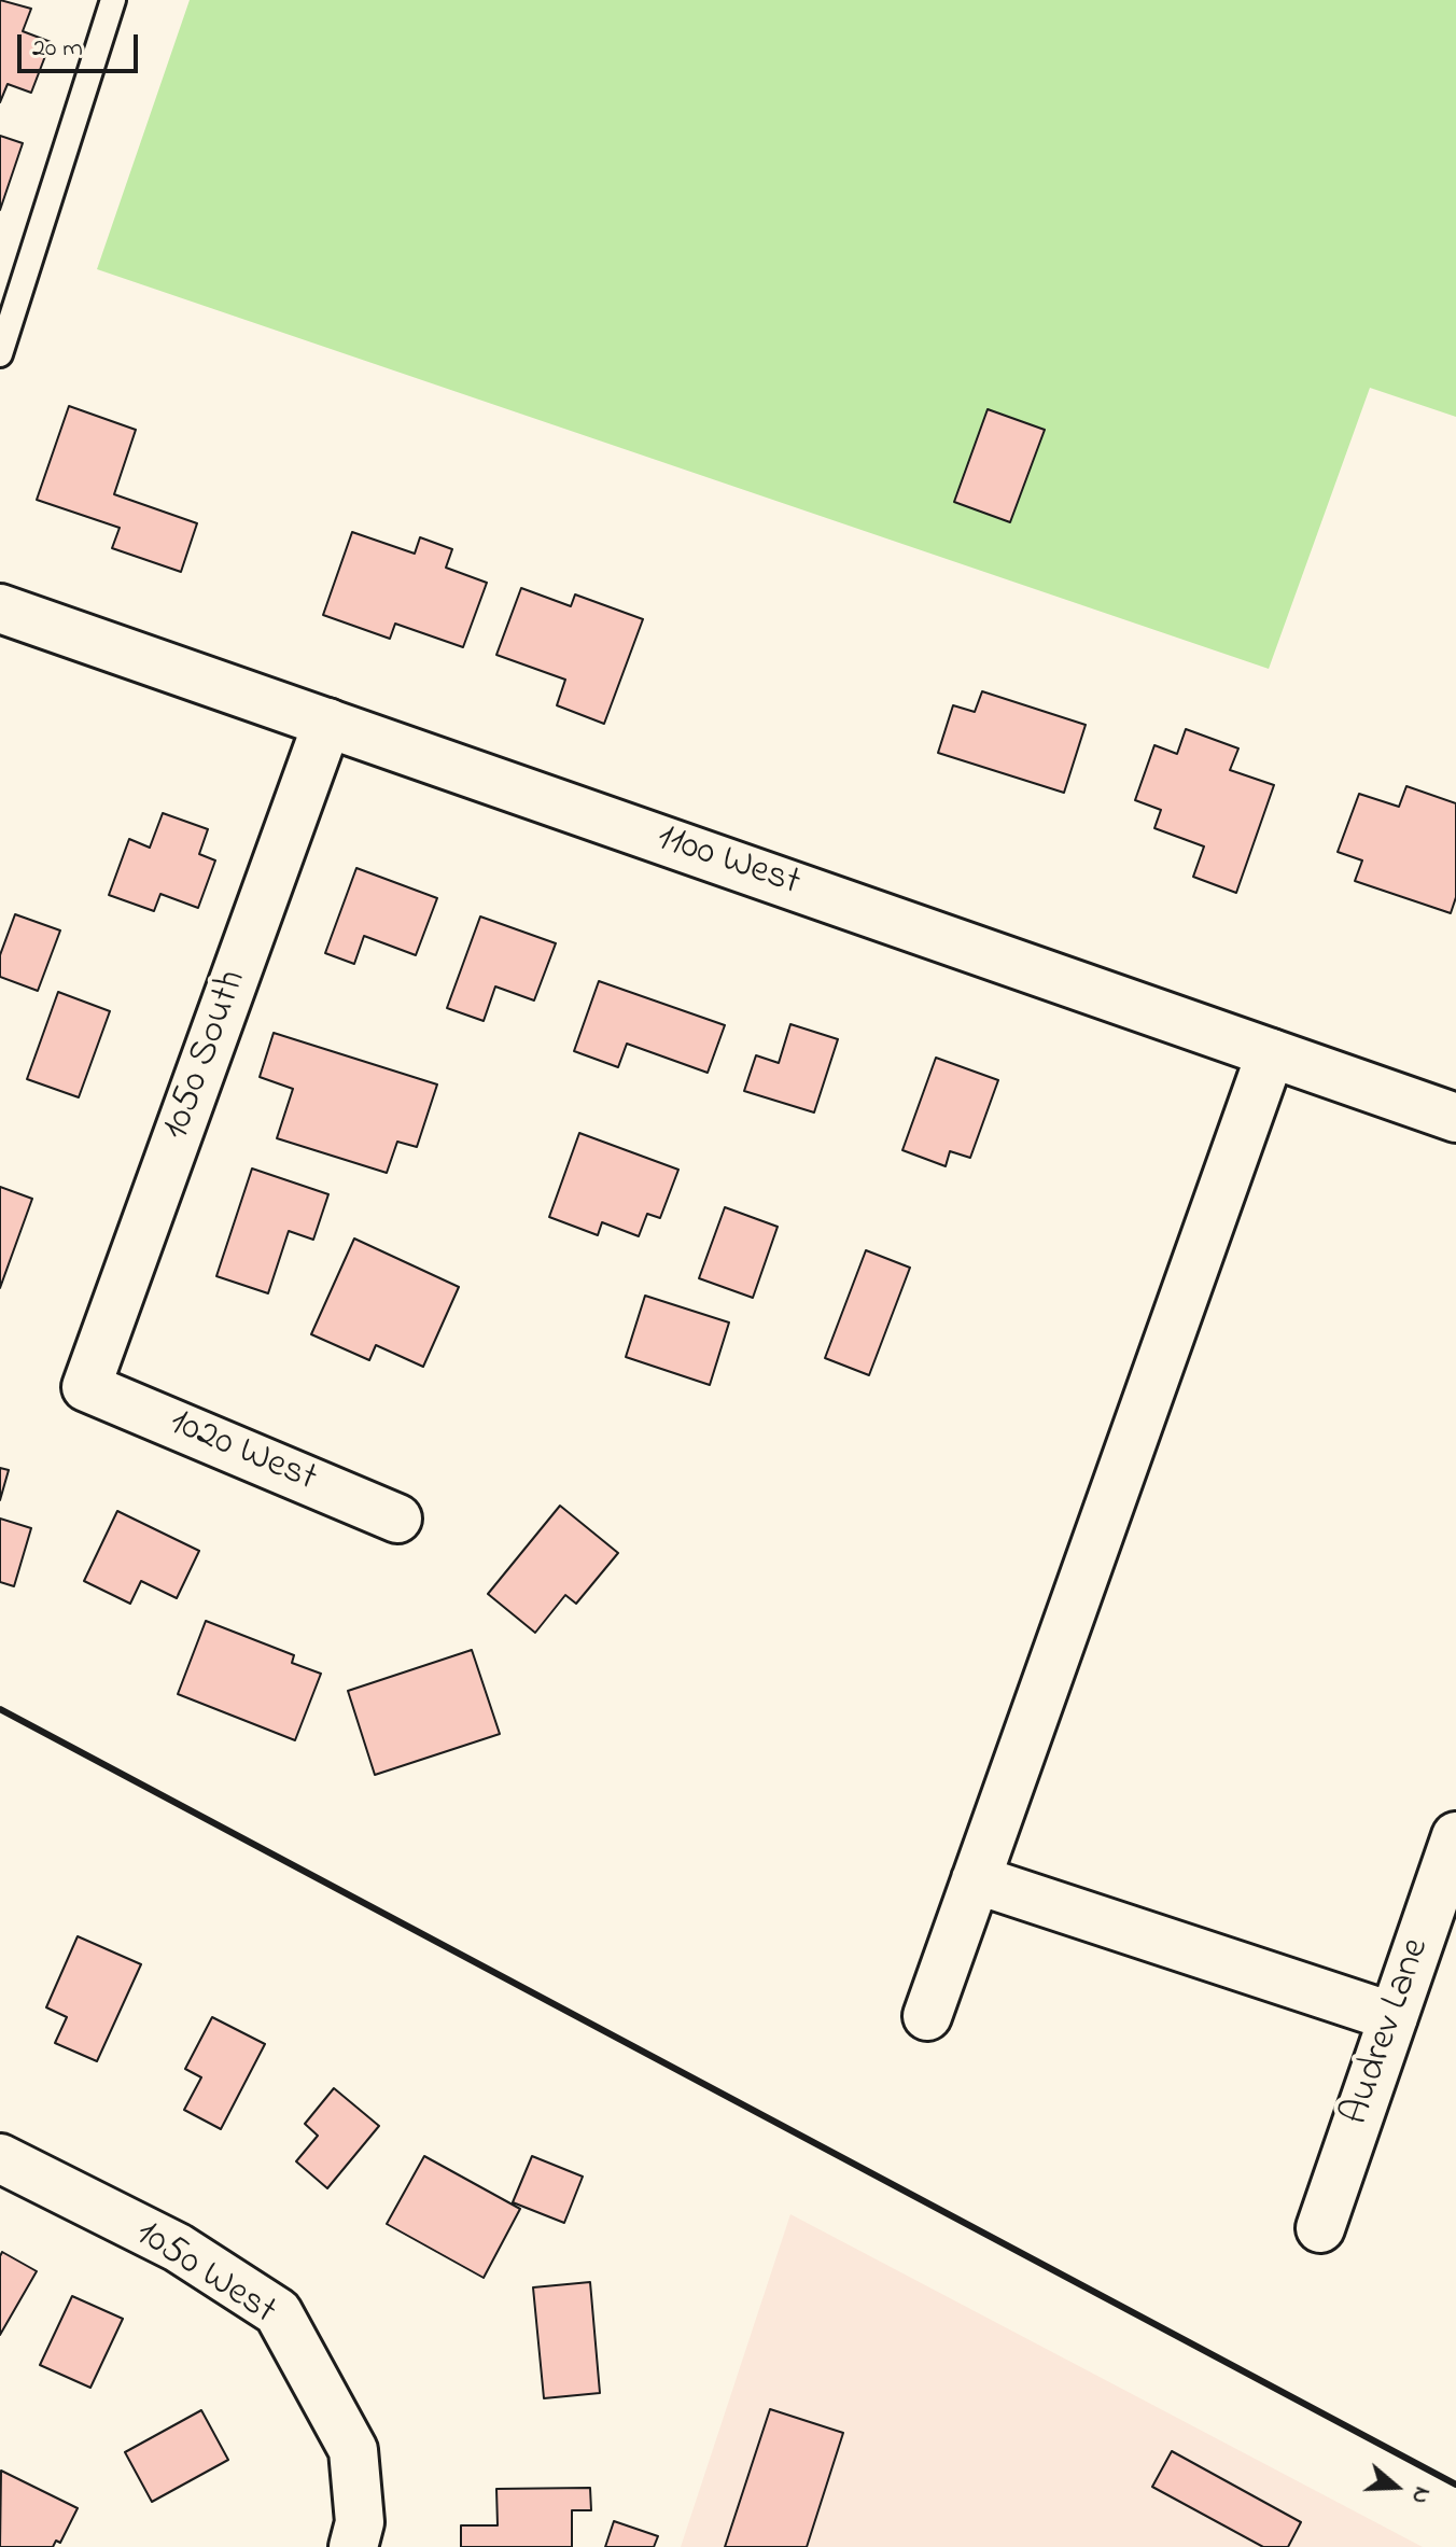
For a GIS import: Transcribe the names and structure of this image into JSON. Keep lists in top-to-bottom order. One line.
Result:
{"streets":{"street":["1100 West","1050 South","1020 West","Audrev Lane","1050 West"]},"crossings":[["1100 West","1050 South"],["1050 South","1020 West"]],"scale_bar":"20 m","north":"right"}
